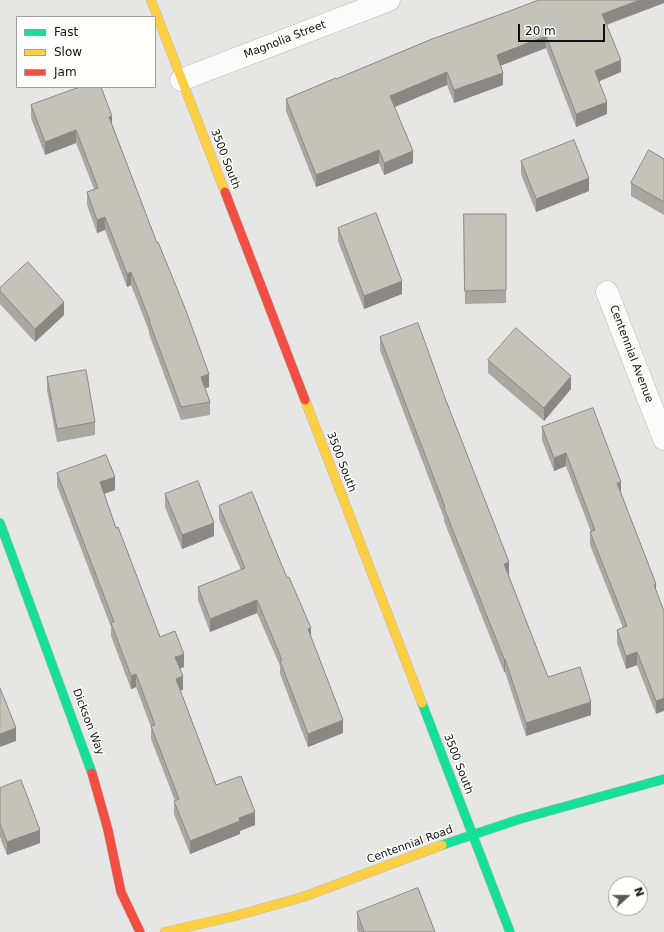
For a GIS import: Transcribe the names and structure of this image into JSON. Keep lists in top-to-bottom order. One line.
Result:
{"streets":{"main road":["3500 South","Dickson Way","Centennial Road"],"street":["Magnolia Street","Centennial Avenue"]},"crossings":[["Magnolia Street","3500 South"],["3500 South","Centennial Road"]],"legend":["Fast","Slow","Jam"],"scale_bar":"20 m","north":"right"}
